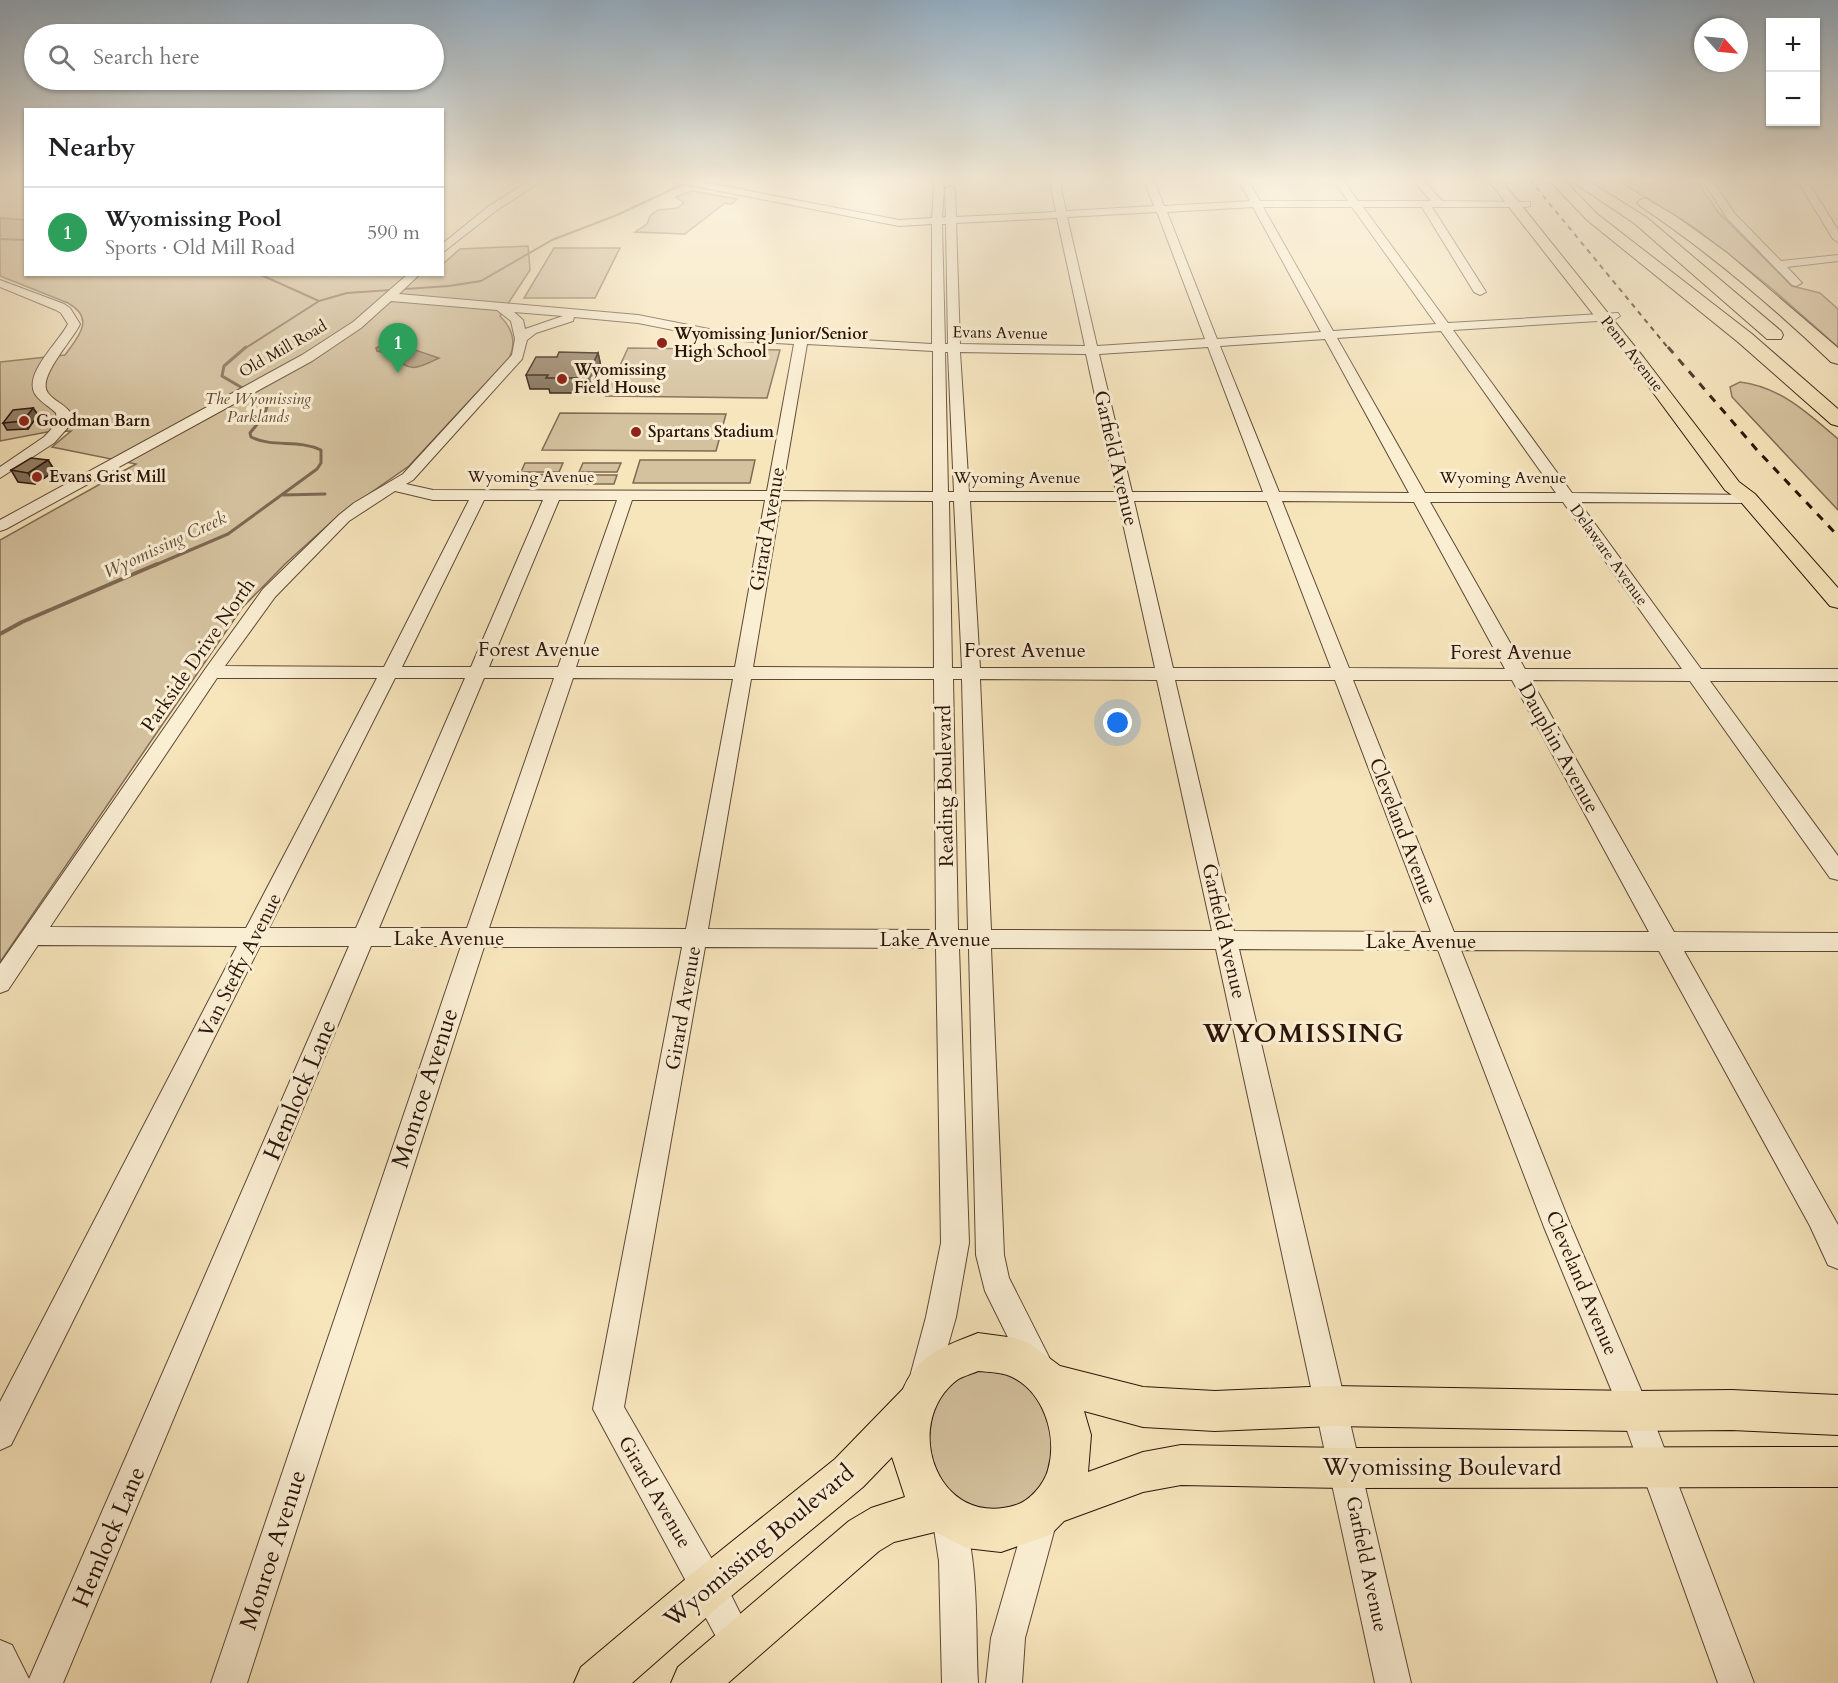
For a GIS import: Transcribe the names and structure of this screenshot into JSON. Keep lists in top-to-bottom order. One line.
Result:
{"streets":{"main road":["Penn Avenue","Wyomissing Boulevard"],"street":["Evans Avenue","Old Mill Road","Garfield Avenue","Wyoming Avenue","Girard Avenue","Delaware Avenue","Forest Avenue","Parkside Drive North","Dauphin Avenue","Reading Boulevard","Cleveland Avenue","Lake Avenue","Van Steffy Avenue","Monroe Avenue","Hemlock Lane"]},"crossings":[["Evans Avenue","Old Mill Road"],["Evans Avenue","Penn Avenue"],["Evans Avenue","Garfield Avenue"],["Evans Avenue","Girard Avenue"],["Evans Avenue","Delaware Avenue"],["Evans Avenue","Dauphin Avenue"],["Evans Avenue","Reading Boulevard"],["Evans Avenue","Cleveland Avenue"],["Penn Avenue","Wyoming Avenue"],["Garfield Avenue","Wyoming Avenue"],["Garfield Avenue","Forest Avenue"],["Garfield Avenue","Lake Avenue"],["Garfield Avenue","Wyomissing Boulevard"],["Wyoming Avenue","Girard Avenue"],["Wyoming Avenue","Delaware Avenue"],["Wyoming Avenue","Parkside Drive North"],["Wyoming Avenue","Dauphin Avenue"],["Wyoming Avenue","Reading Boulevard"],["Wyoming Avenue","Cleveland Avenue"],["Wyoming Avenue","Van Steffy Avenue"],["Wyoming Avenue","Monroe Avenue"],["Wyoming Avenue","Hemlock Lane"],["Girard Avenue","Forest Avenue"],["Girard Avenue","Lake Avenue"],["Girard Avenue","Wyomissing Boulevard"],["Delaware Avenue","Forest Avenue"],["Forest Avenue","Parkside Drive North"],["Forest Avenue","Dauphin Avenue"],["Forest Avenue","Reading Boulevard"],["Forest Avenue","Cleveland Avenue"],["Forest Avenue","Van Steffy Avenue"],["Forest Avenue","Monroe Avenue"],["Forest Avenue","Hemlock Lane"],["Parkside Drive North","Lake Avenue"],["Dauphin Avenue","Lake Avenue"],["Reading Boulevard","Lake Avenue"],["Reading Boulevard","Wyomissing Boulevard"],["Cleveland Avenue","Lake Avenue"],["Cleveland Avenue","Wyomissing Boulevard"],["Lake Avenue","Van Steffy Avenue"],["Lake Avenue","Monroe Avenue"],["Lake Avenue","Hemlock Lane"]],"districts":["WYOMISSING"],"water":["Wyomissing Creek"],"parks":["The Wyomissing Parklands"],"places":["Wyomissing Junior/Senior High School","Wyomissing Field House","Goodman Barn","Spartans Stadium","Evans Grist Mill"],"north":"bottom right","page":{"map_buttons":["+","−"],"search":"Search here","heading":"Nearby","list":[{"mark":"1","name":"Wyomissing Pool","note":"Sports · Old Mill Road","value":"590 m"}],"pins":"1"}}
